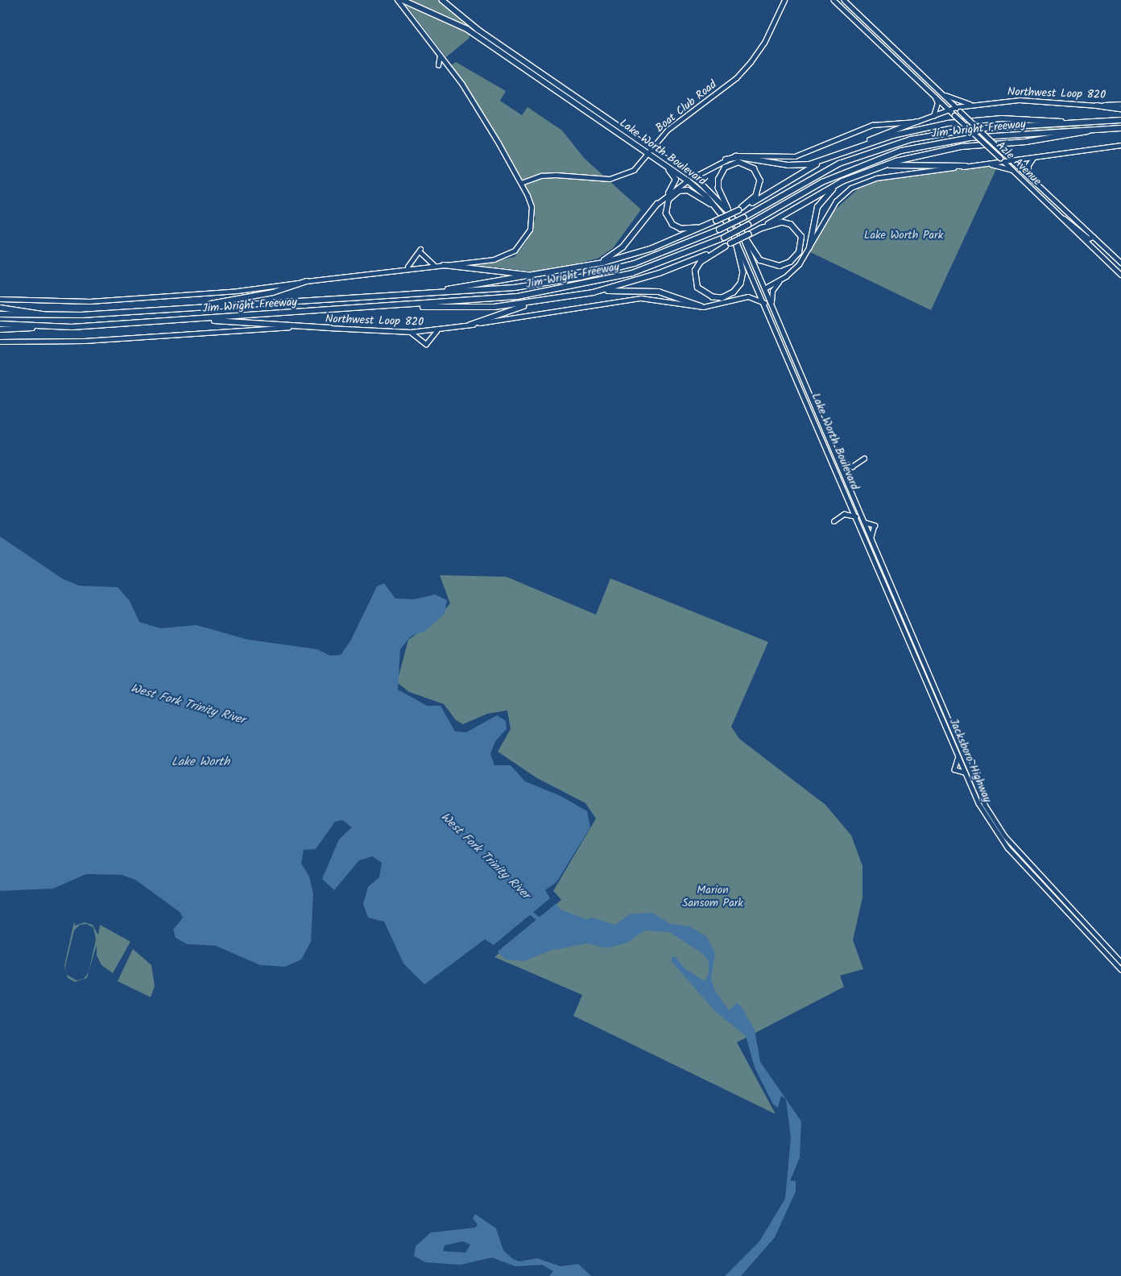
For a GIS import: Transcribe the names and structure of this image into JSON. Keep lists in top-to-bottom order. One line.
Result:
{"streets":{"highway":["Jim Wright Freeway","Lake Worth Boulevard"],"main road":["Northwest Loop 820","Boat Club Road","Azle Avenue","Jacksboro Highway"]},"crossings":[["Northwest Loop 820","Lake Worth Boulevard"],["Northwest Loop 820","Azle Avenue"],["Boat Club Road","Lake Worth Boulevard"],["Lake Worth Boulevard","Jacksboro Highway"]],"water":["West Fork Trinity River","Lake Worth"],"parks":["Lake Worth Park","Marion Sansom Park"]}
